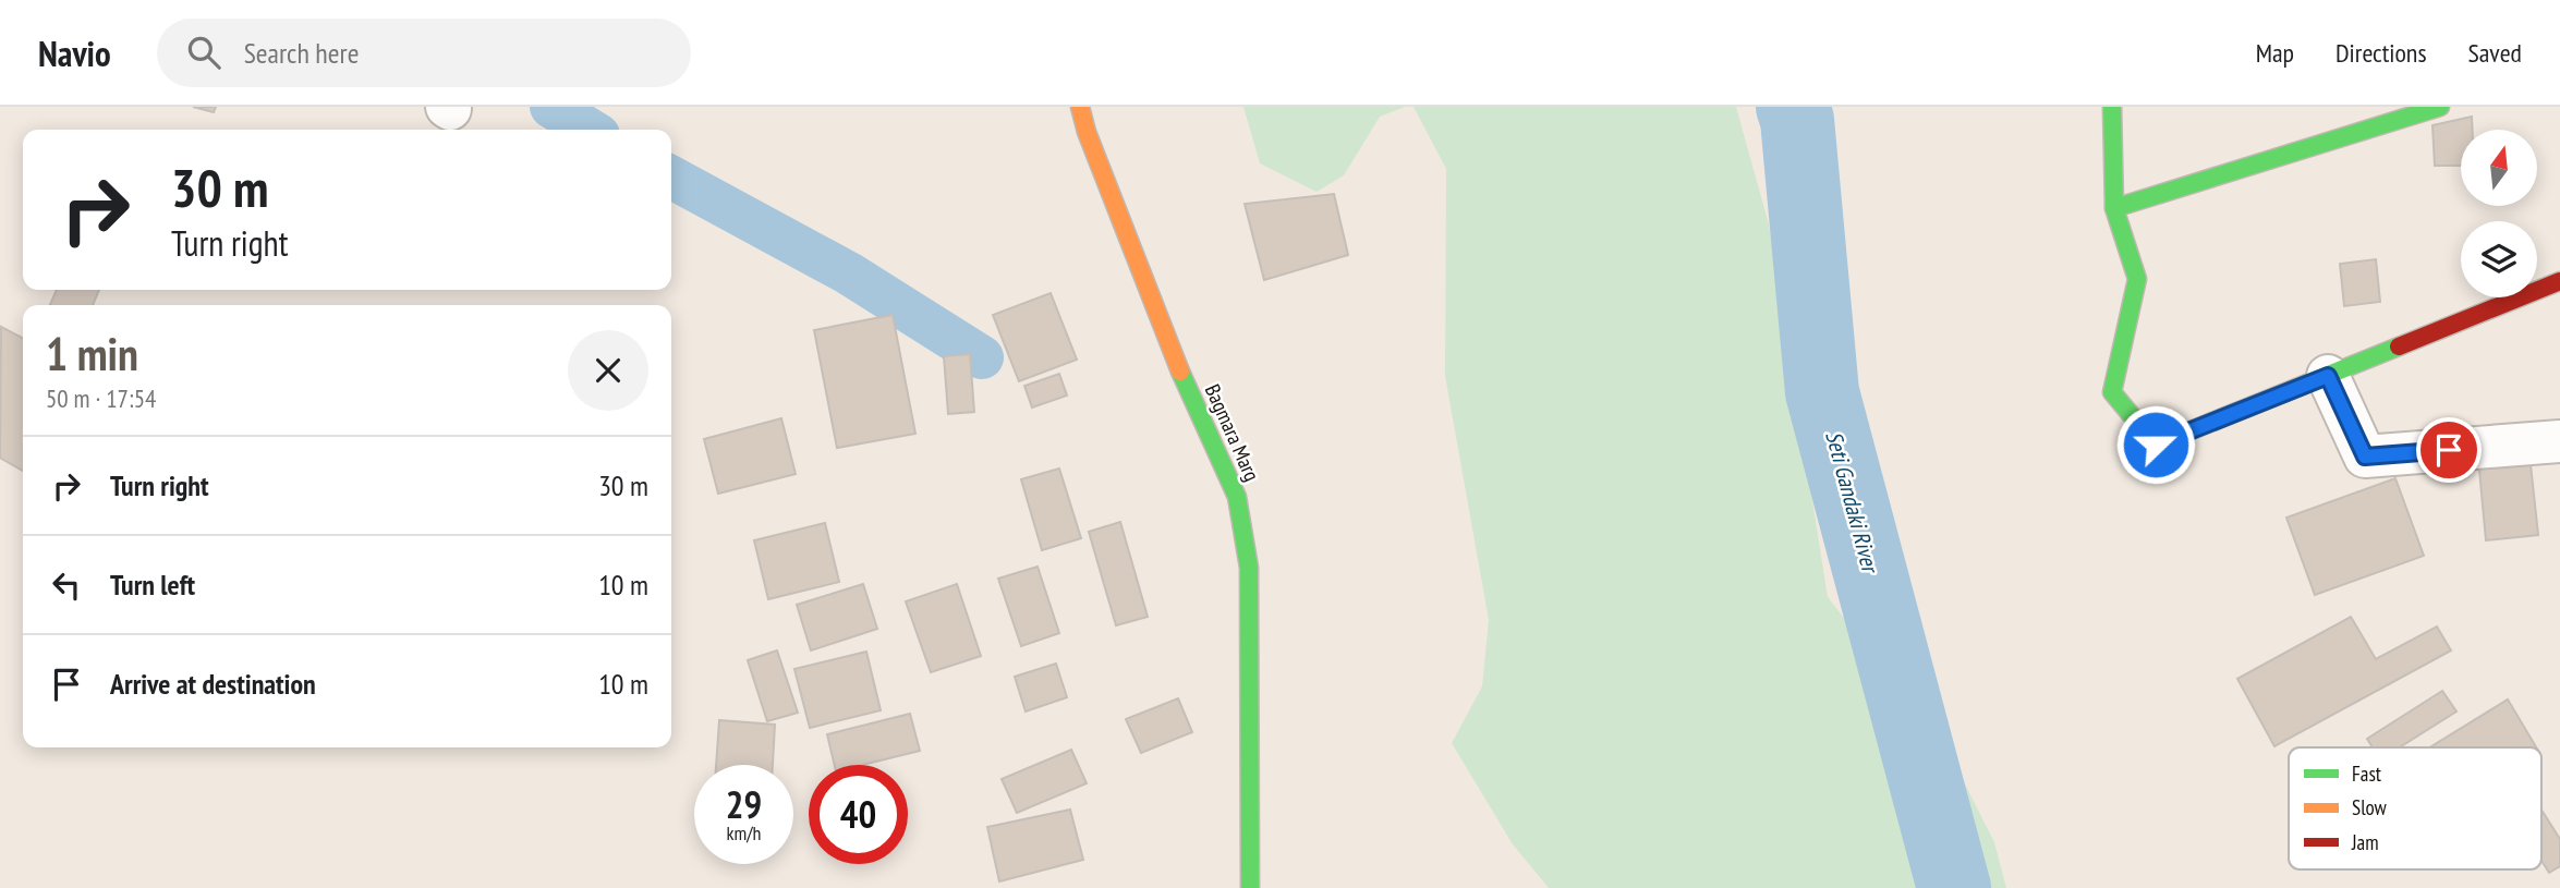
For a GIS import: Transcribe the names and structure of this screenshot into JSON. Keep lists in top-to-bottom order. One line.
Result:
{"streets":{"street":["Bagmara Marg"]},"water":["Seti Gandaki River"],"legend":["Fast","Slow","Jam"],"north":"top","page":{"header":"Navio","search":"Search here","nav":["Map","Directions","Saved"],"turn":["30 m","Turn right"],"heading":["1 min","50 m · 17:54"],"list":[{"name":"Turn right","value":"30 m"},{"name":"Turn left","value":"10 m"},{"name":"Arrive at destination","value":"10 m"}],"speed":"29 km/h","limit":"40"}}
